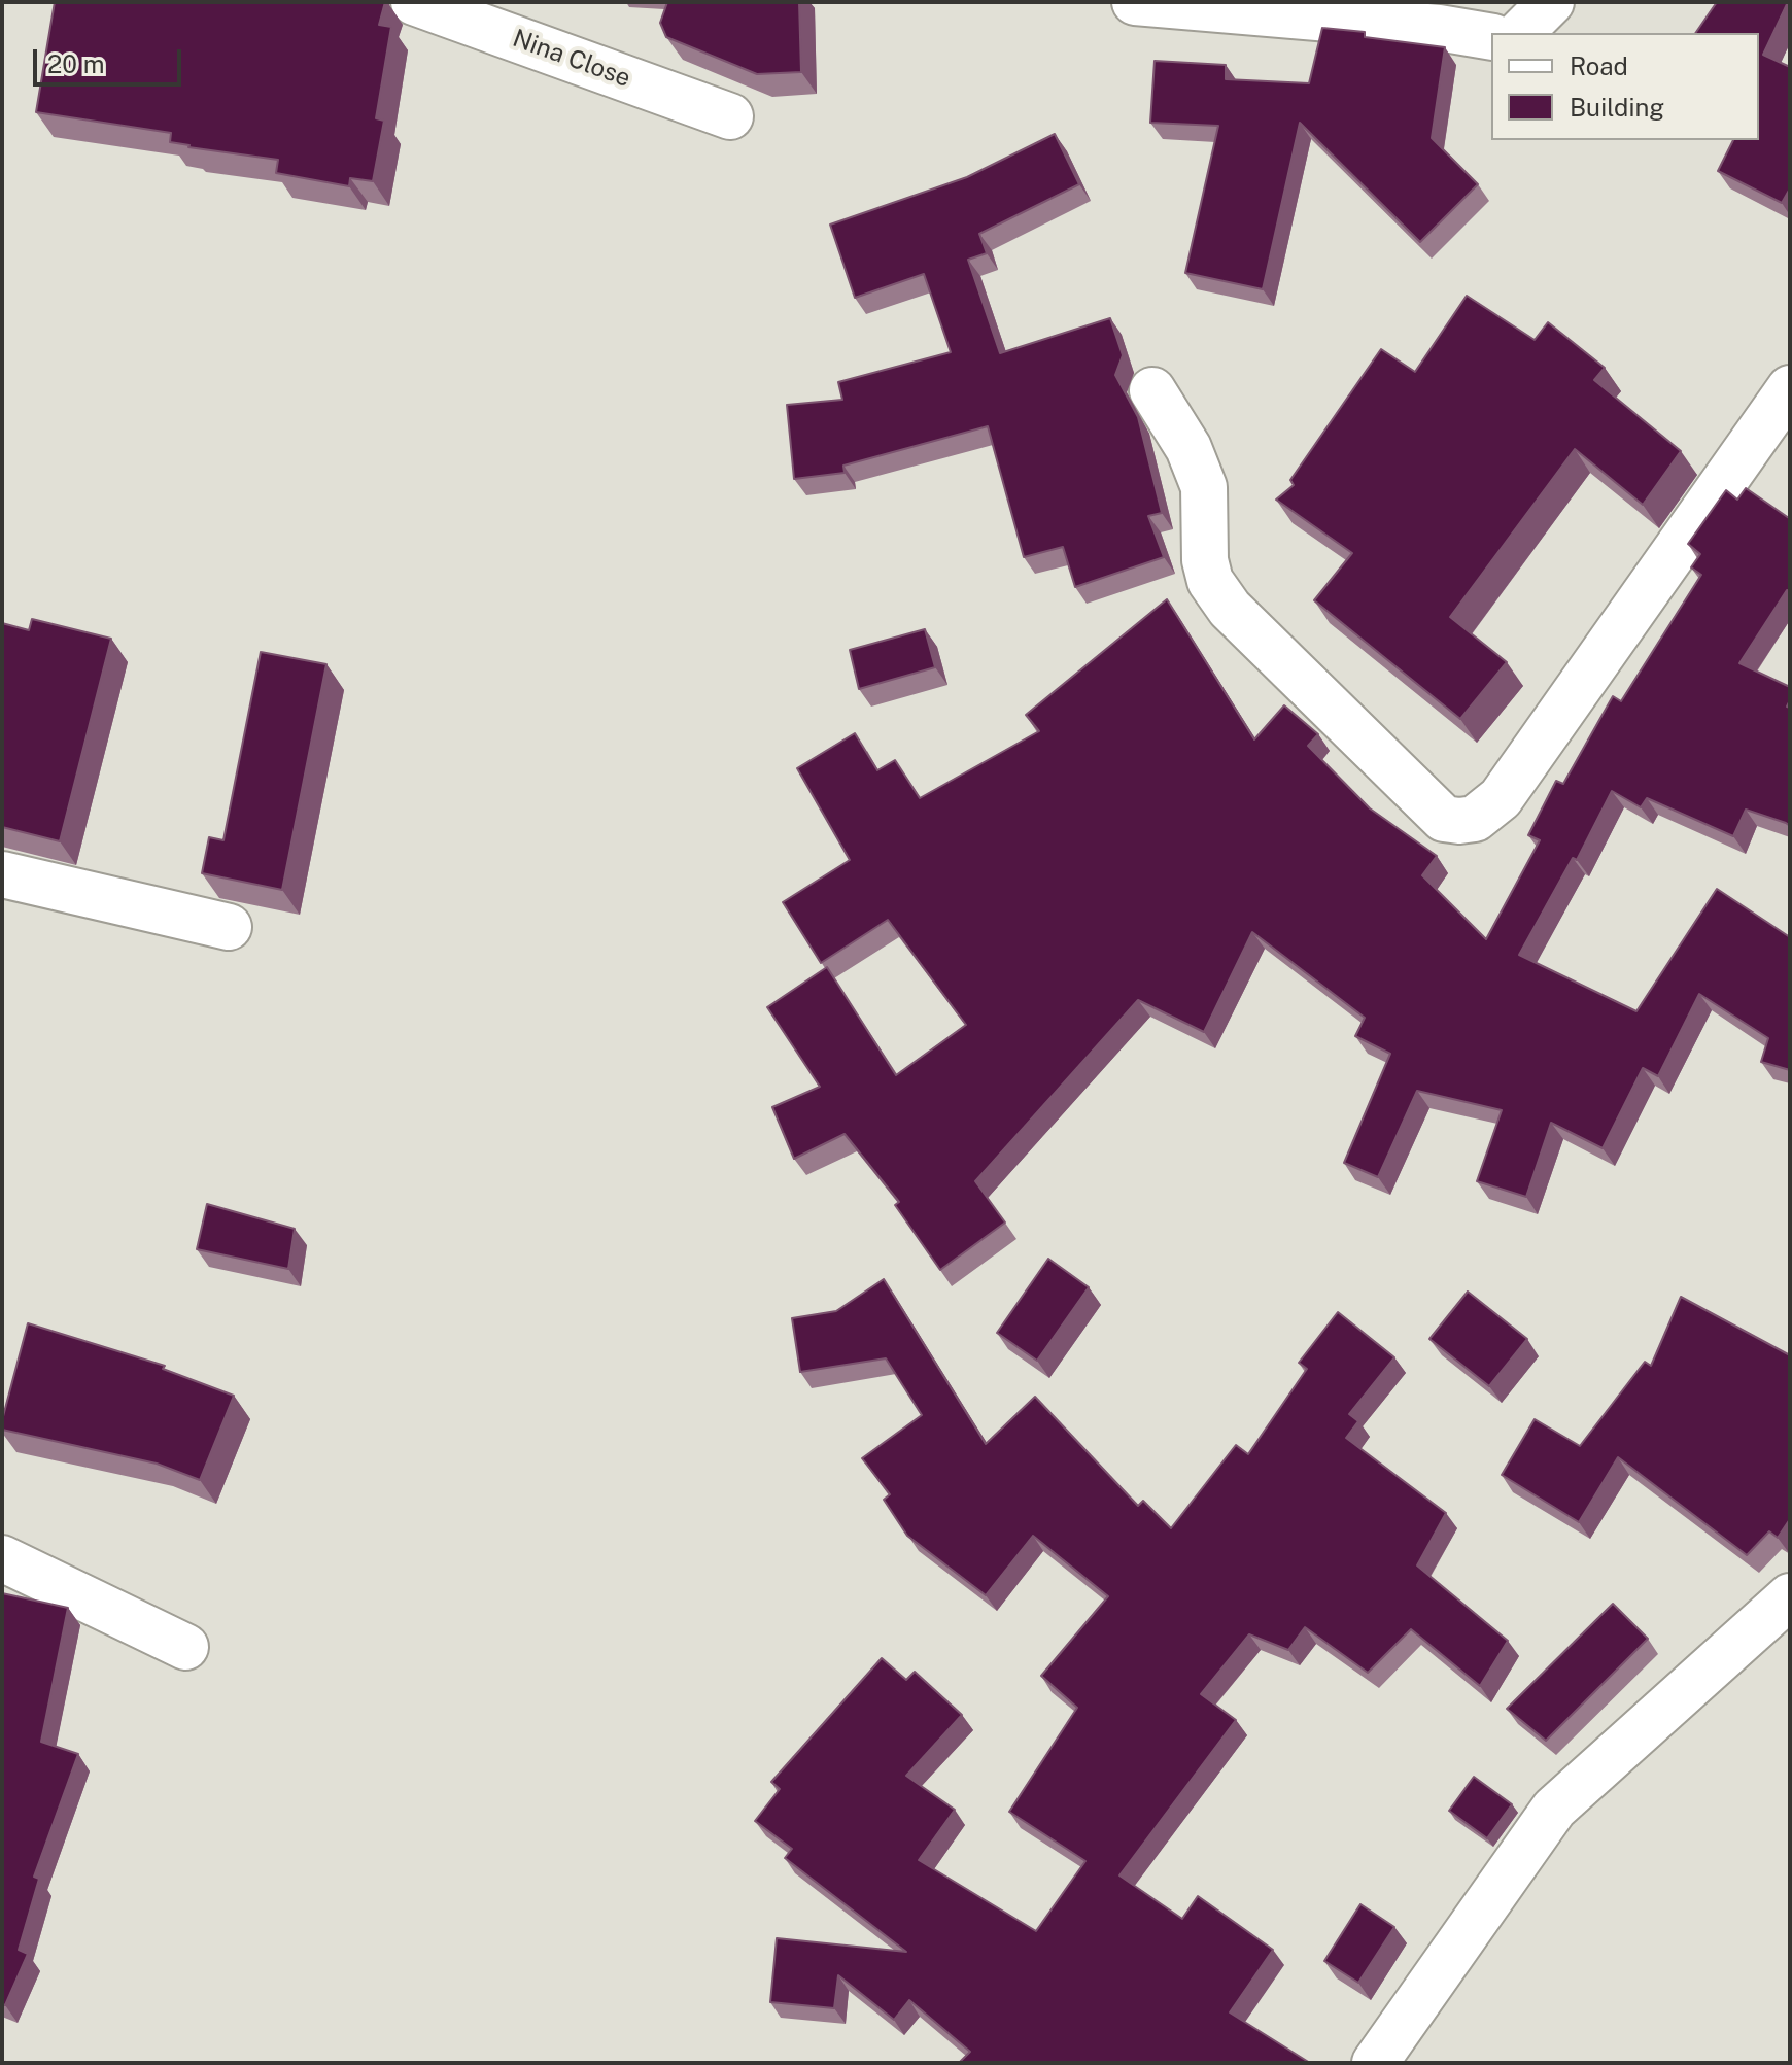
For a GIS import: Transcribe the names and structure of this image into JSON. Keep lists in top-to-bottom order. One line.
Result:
{"streets":{"street":["Nina Close"]},"legend":["Road","Building"],"scale_bar":"20 m"}
